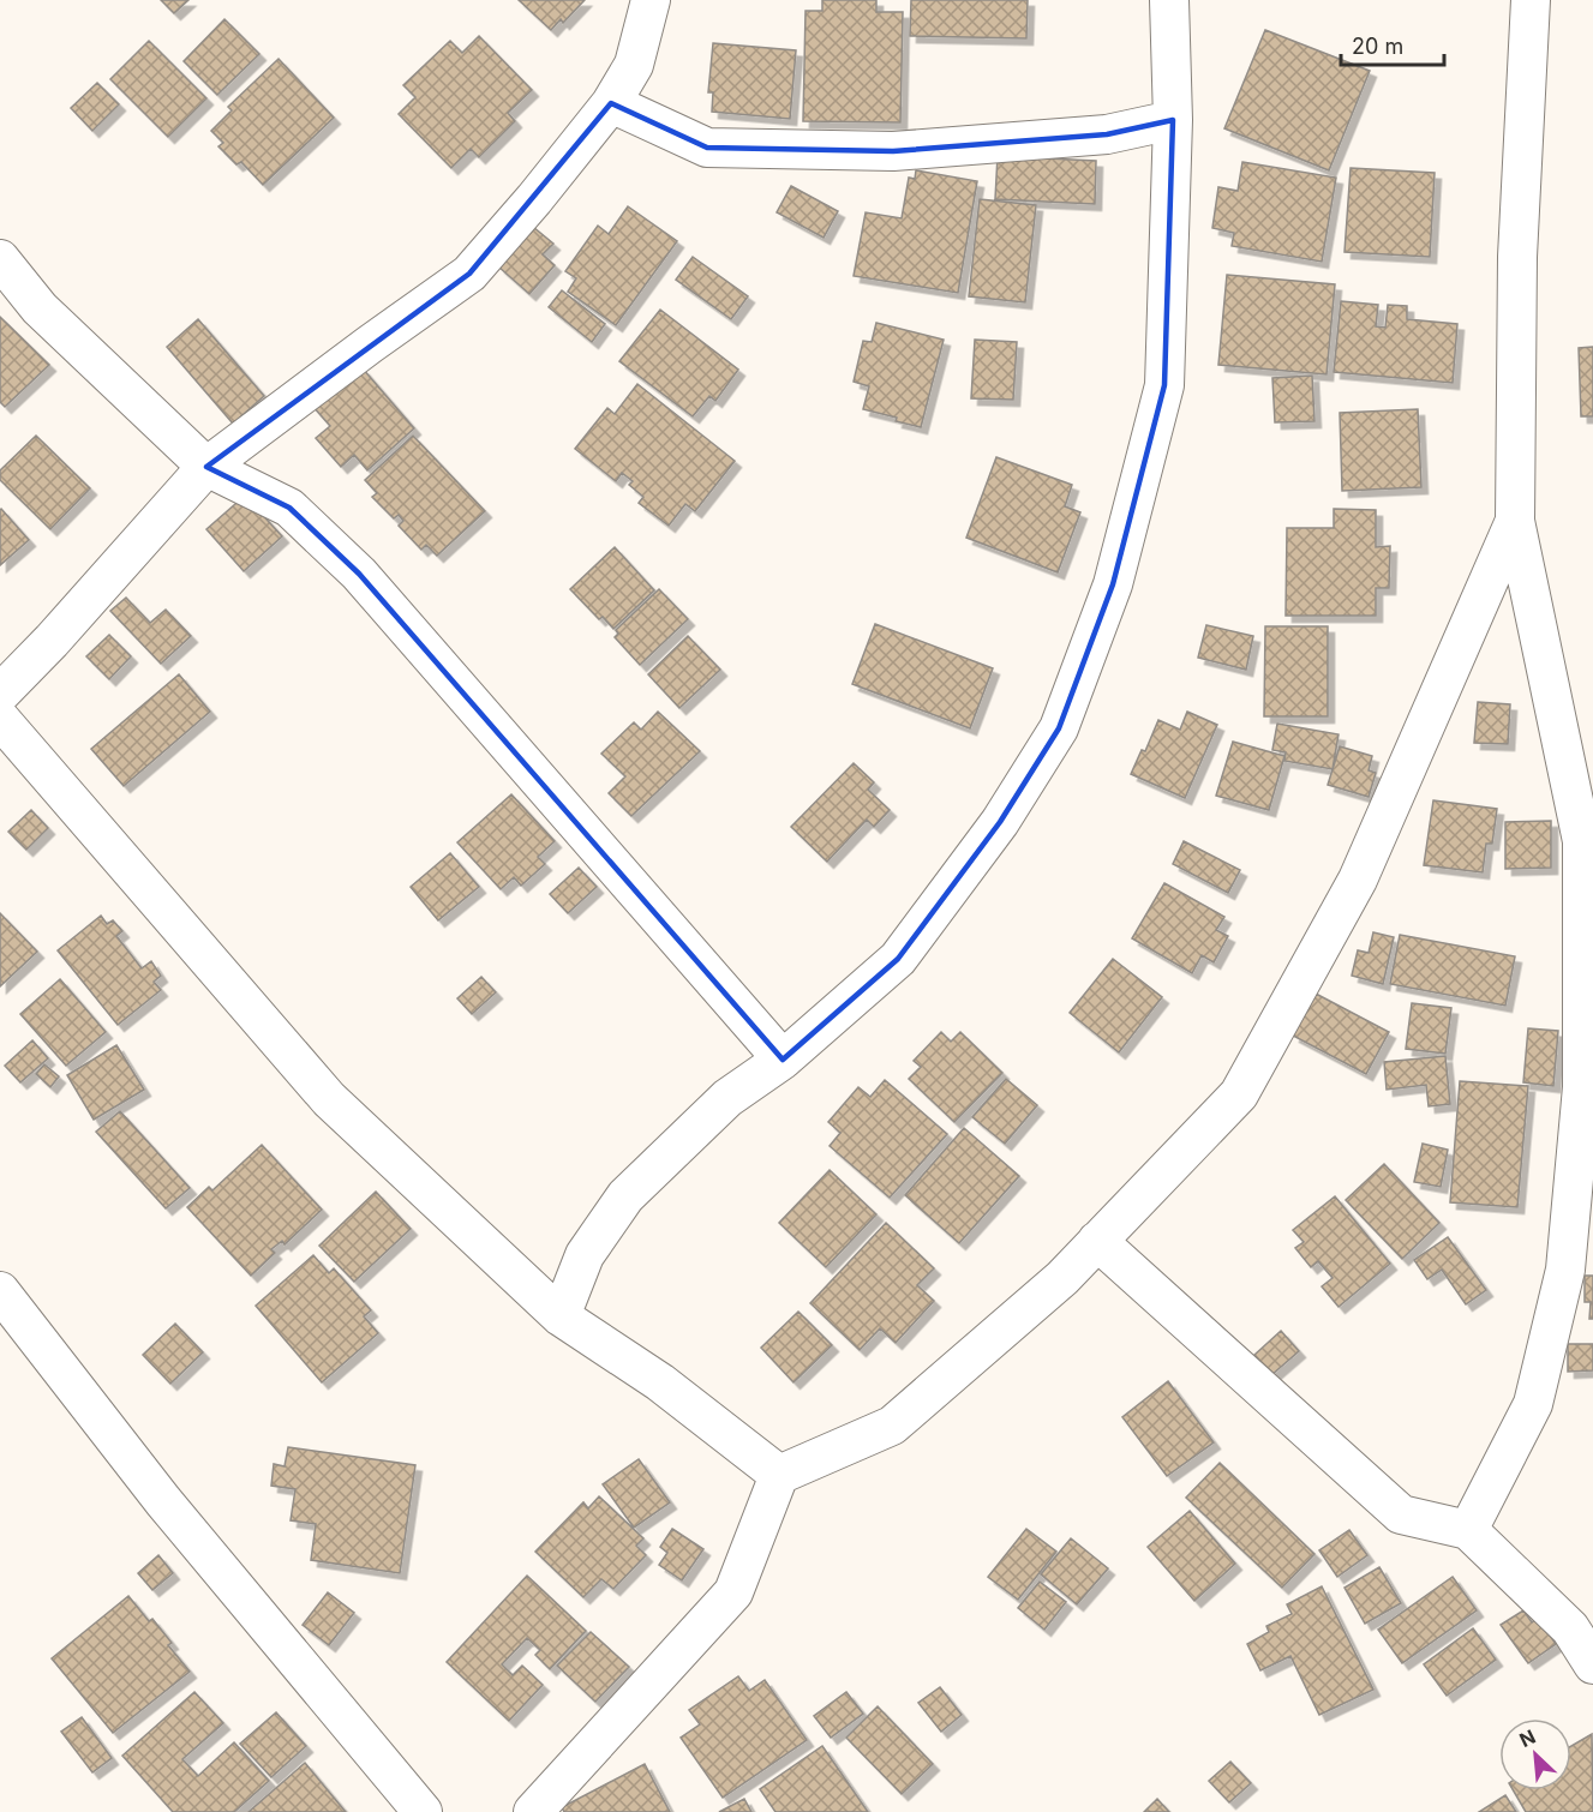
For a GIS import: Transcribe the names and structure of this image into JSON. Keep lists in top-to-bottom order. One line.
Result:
{"scale_bar":"20 m","north":"top left"}
